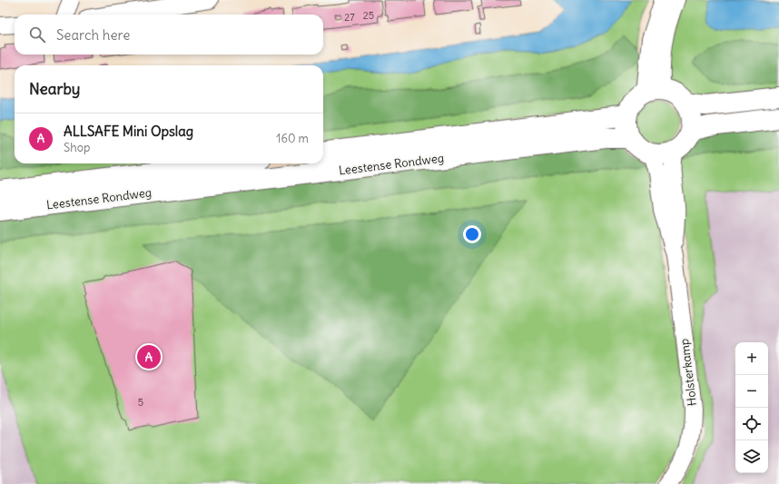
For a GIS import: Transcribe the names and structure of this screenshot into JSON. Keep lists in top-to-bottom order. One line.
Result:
{"streets":{"main road":["Leestense Rondweg"],"street":["Holsterkamp"]},"crossings":[["Leestense Rondweg","Holsterkamp"]],"house_numbers":["25","27","5"],"page":{"search":"Search here","heading":"Nearby","list":[{"mark":"A","name":"ALLSAFE Mini Opslag","note":"Shop","value":"160 m"}],"map_buttons":["+","−"],"pins":"A"}}
